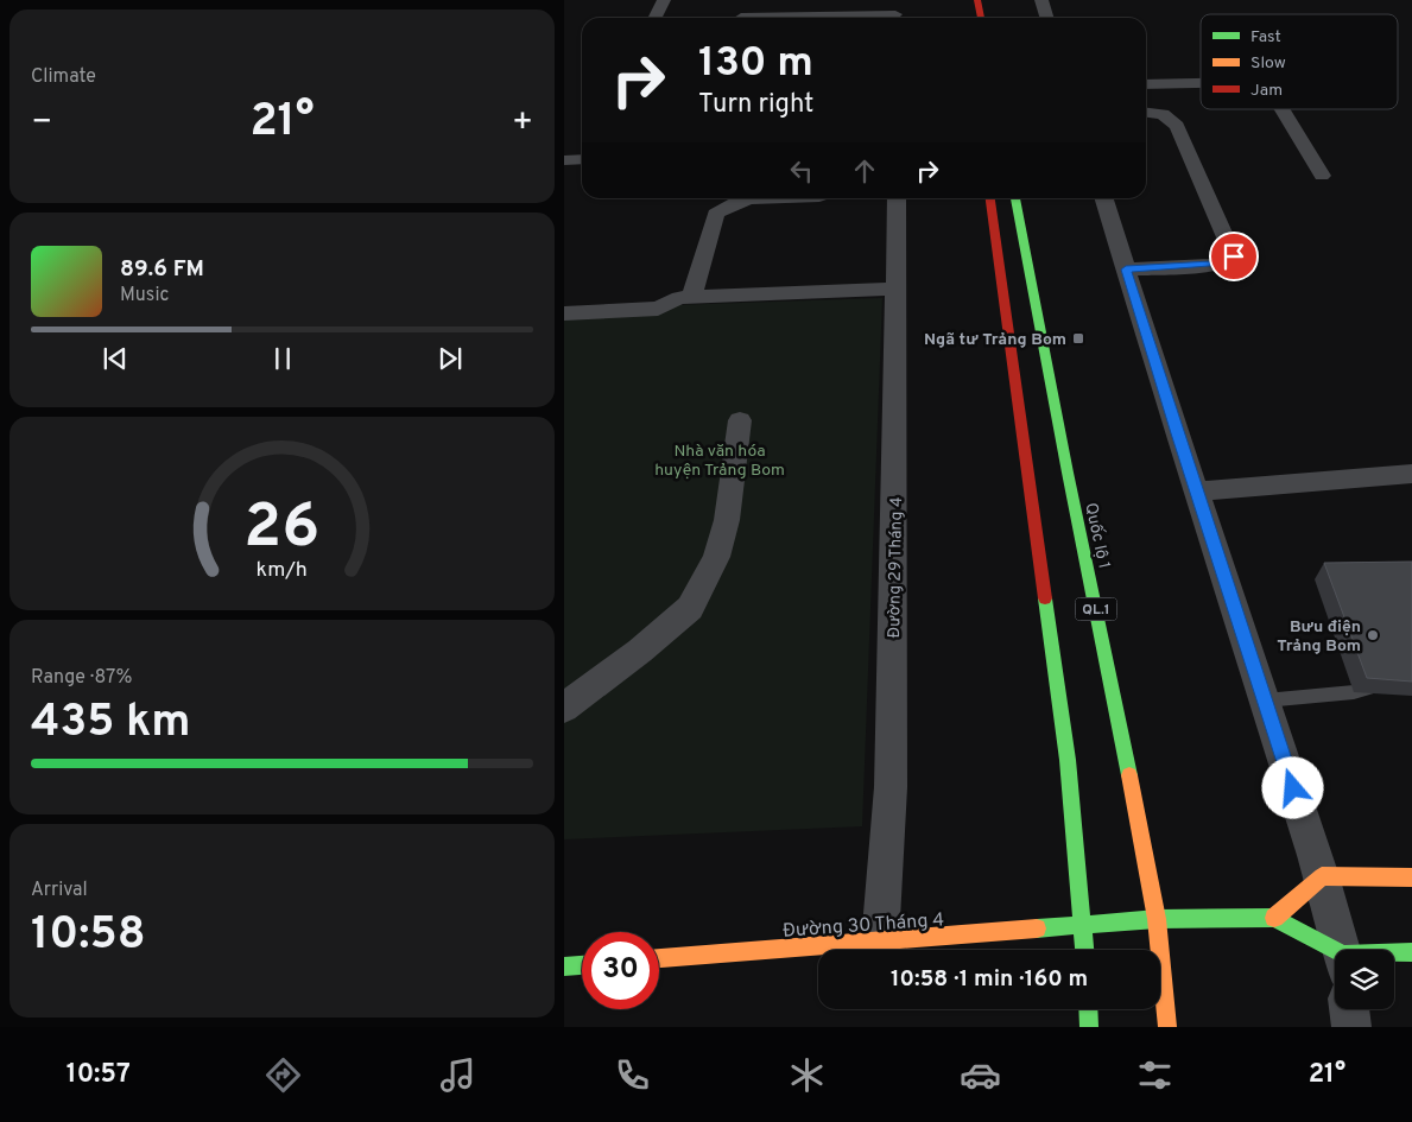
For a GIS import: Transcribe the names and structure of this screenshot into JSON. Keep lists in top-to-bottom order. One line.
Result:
{"streets":{"main road":["Quốc lộ 1","QL.1","Đường 30 Tháng 4"],"street":["Đường 29 Tháng 4"]},"crossings":[["Quốc lộ 1","Đường 30 Tháng 4"],["Đường 29 Tháng 4","Đường 30 Tháng 4"]],"parks":["Nhà văn hóa huyện Trảng Bom"],"places":{"transit":["Ngã tư Trảng Bom"],"other":["Bưu điện Trảng Bom"]},"legend":["Fast","Slow","Jam"],"page":{"tile":["Climate",["Range · 87%","435 km"],["Arrival","10:58"]],"turn":["130 m","Turn right"],"heat":["−","21°","+"],"song":["89.6 FM","Music"],"limit":"30","trip":"10:58 · 1 min · 160 m","tabs":["10:57","21°"],"gauge":["26","km/h"]}}
